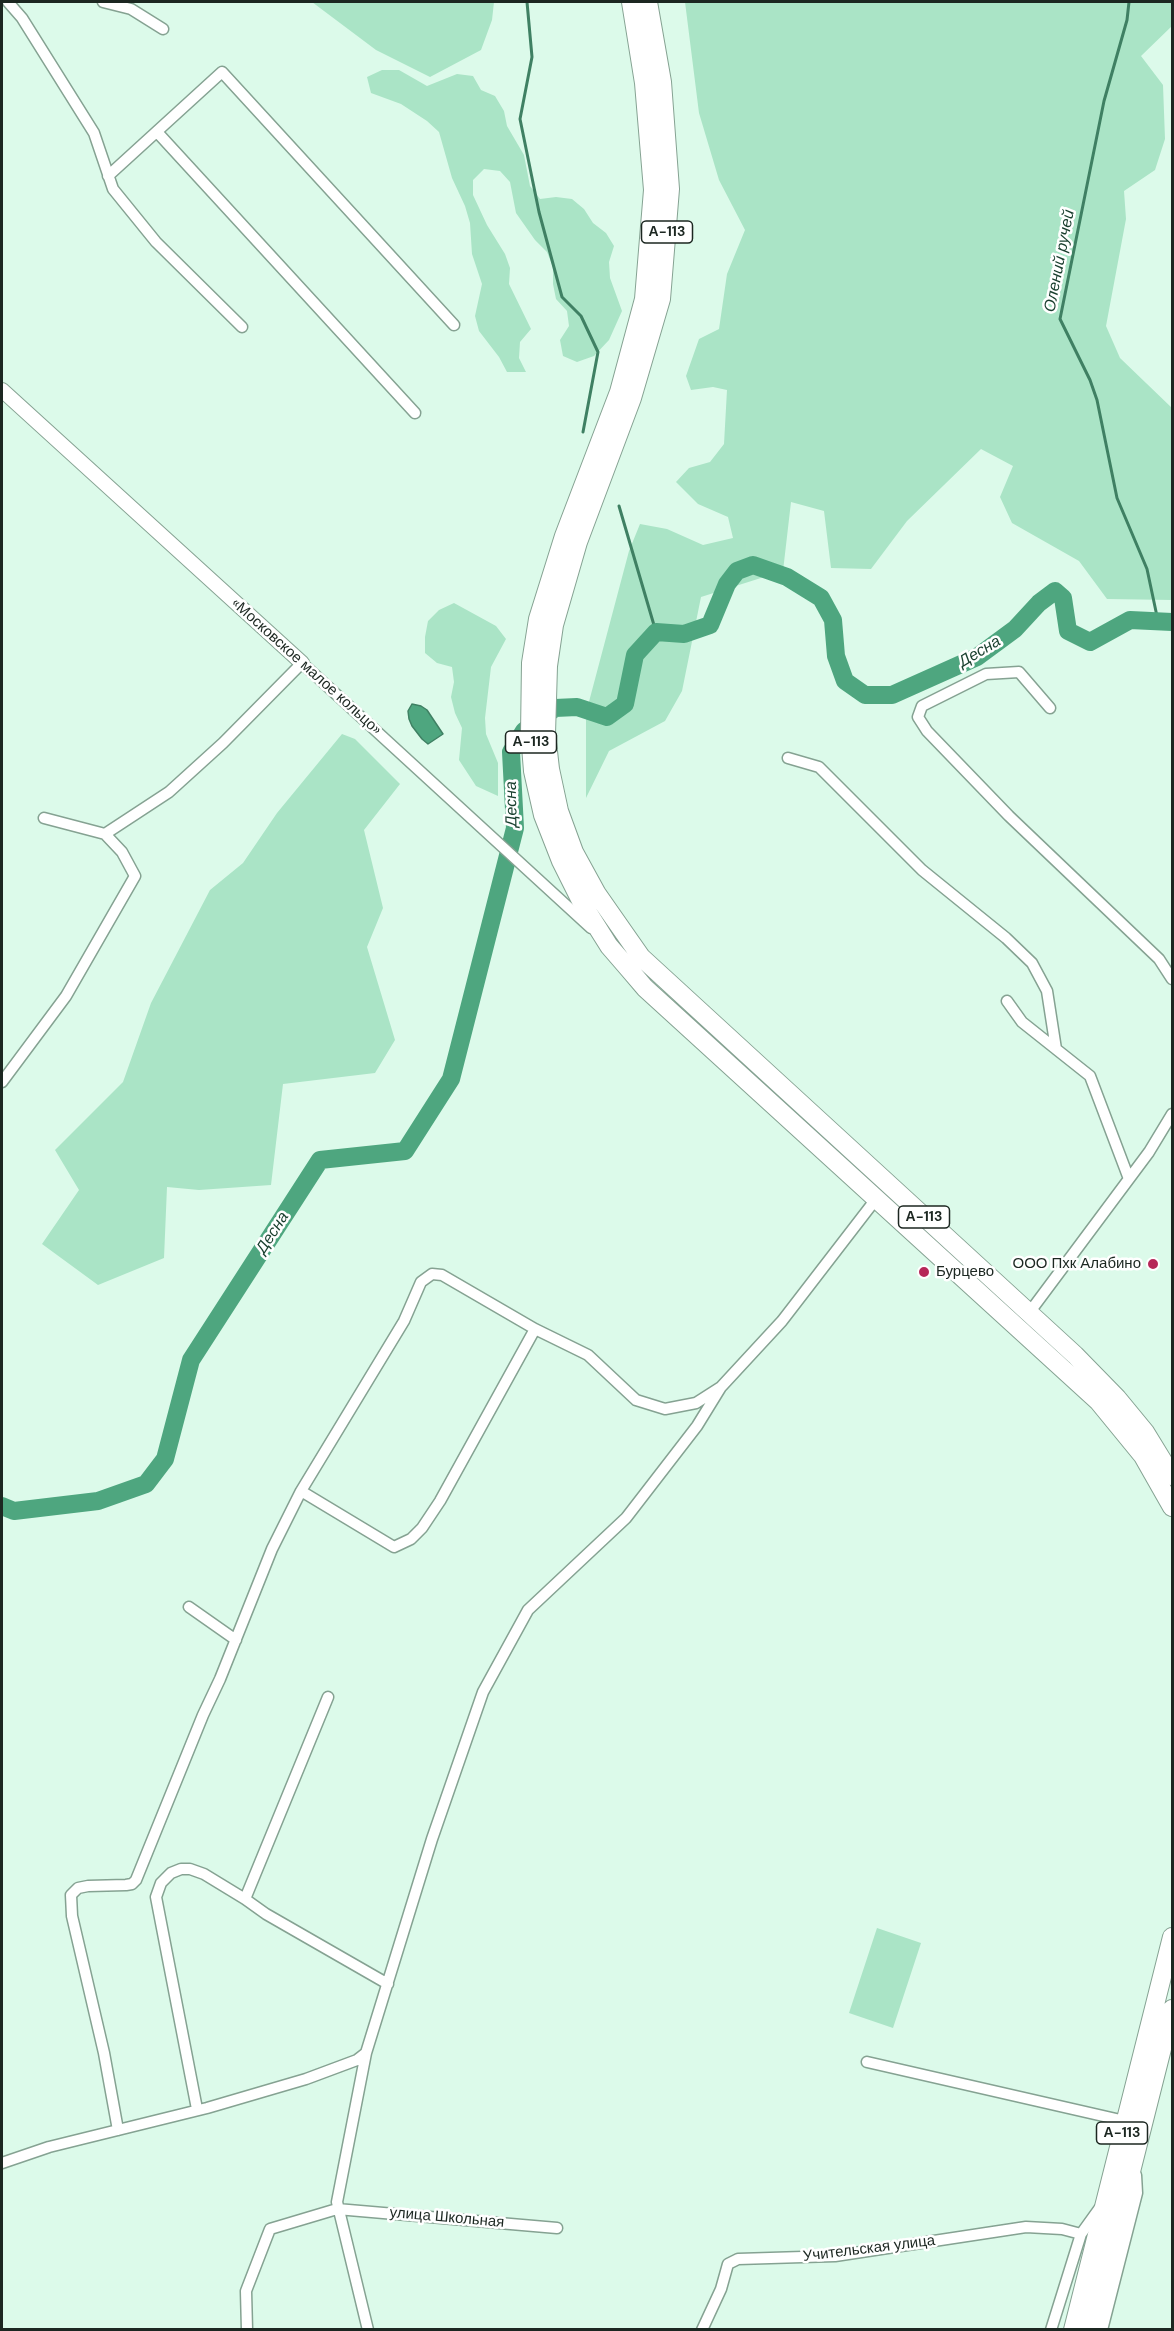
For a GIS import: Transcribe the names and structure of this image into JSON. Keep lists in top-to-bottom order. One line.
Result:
{"streets":{"highway":["А-113"],"street":["«Московское малое кольцо»","улица Школьная","Учительская улица"]},"crossings":[["А-113","«Московское малое кольцо»"]],"water":["Олений ручей","Десна"],"places":["ООО Пхк Алабино","Бурцево"]}
